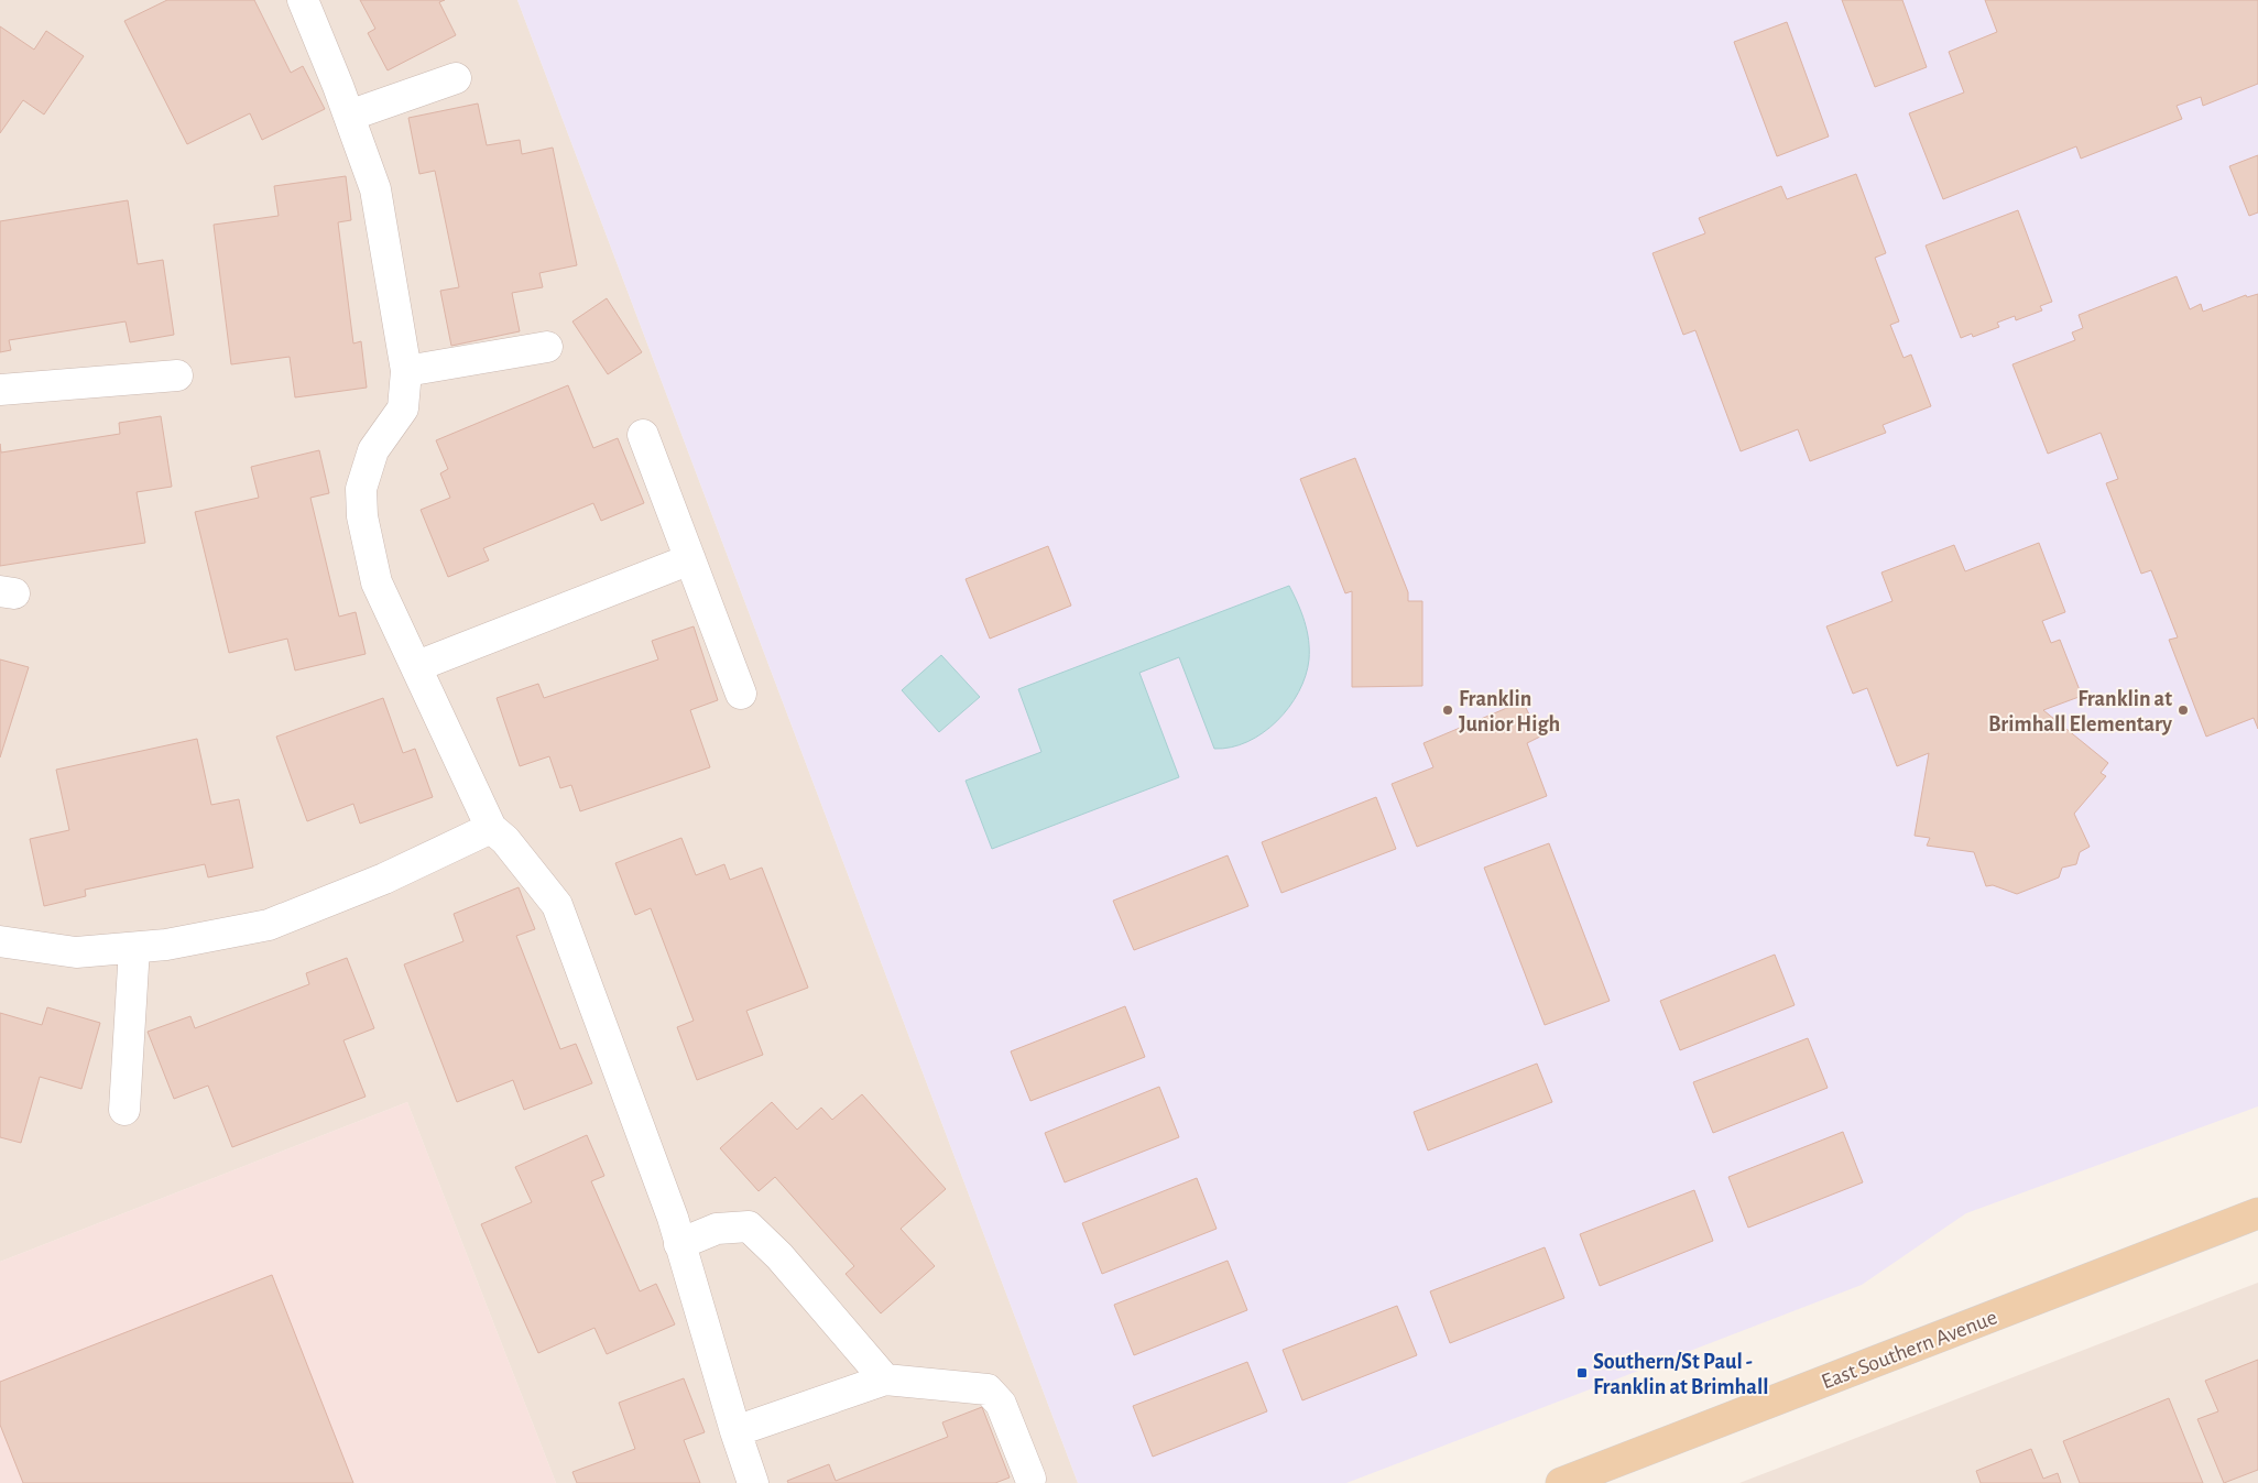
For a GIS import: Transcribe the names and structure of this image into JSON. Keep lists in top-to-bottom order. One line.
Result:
{"streets":{"main road":["East Southern Avenue"]},"places":{"other":["Franklin Junior High","Franklin at Brimhall Elementary"],"transit":["Southern/St Paul - Franklin at Brimhall"]}}
